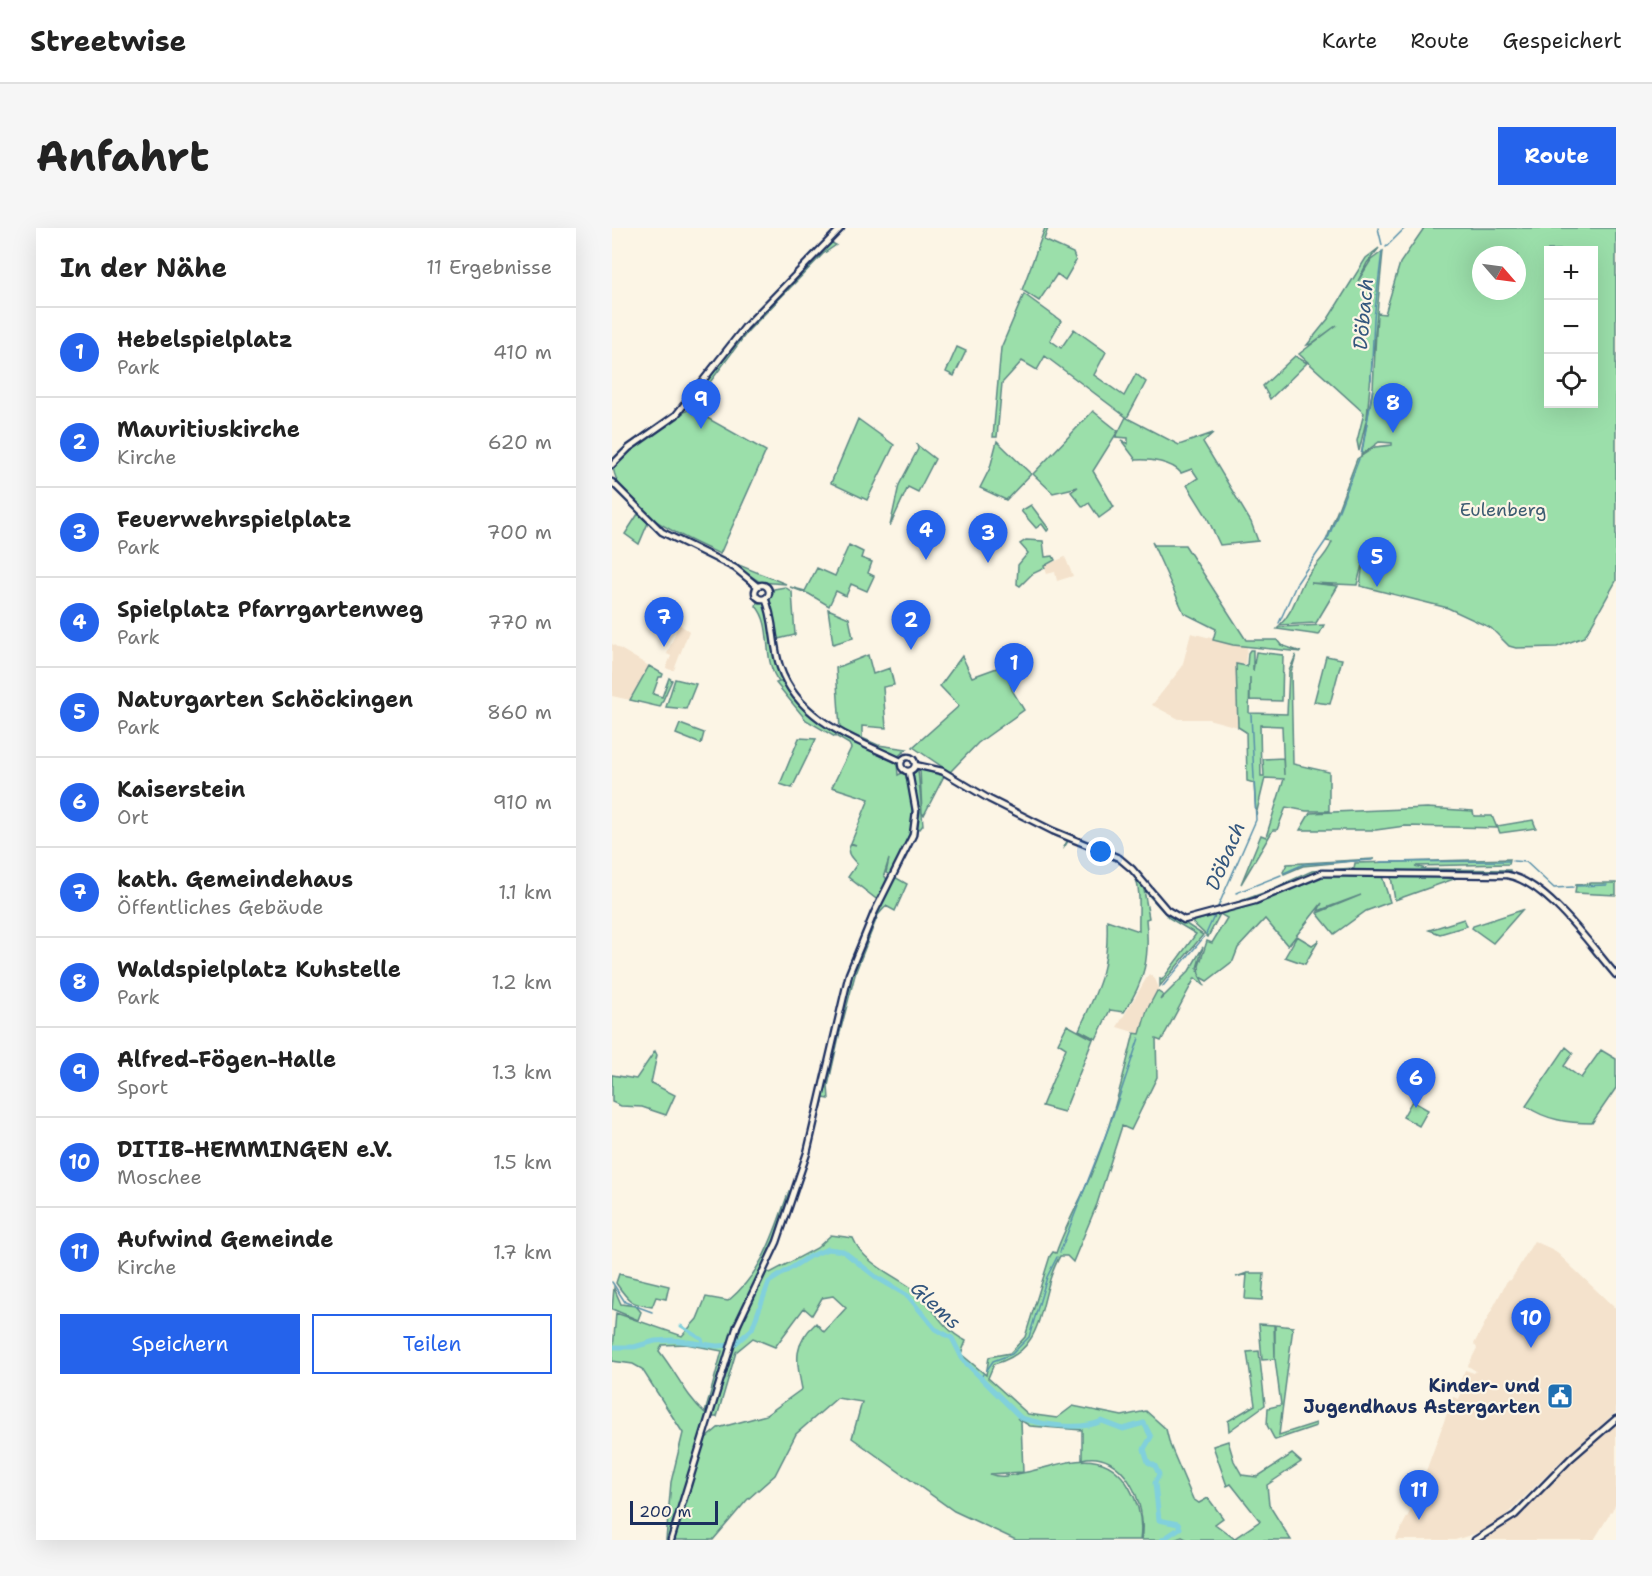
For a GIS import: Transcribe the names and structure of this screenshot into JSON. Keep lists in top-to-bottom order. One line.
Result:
{"water":["Döbach","Glems"],"parks":["Eulenberg"],"places":{"public building":["Kinder- und Jugendhaus Astergarten"]},"scale_bar":"200 m","north":"bottom right","page":{"header":"Streetwise","nav":["Karte","Route","Gespeichert"],"buttons":["Route",["Speichern","Teilen"]],"title":"Anfahrt","heading":["In der Nähe","11 Ergebnisse"],"map_buttons":["+","−"],"list":[{"mark":"1","name":"Hebelspielplatz","note":"Park","value":"410 m"},{"mark":"2","name":"Mauritiuskirche","note":"Kirche","value":"620 m"},{"mark":"3","name":"Feuerwehrspielplatz","note":"Park","value":"700 m"},{"mark":"4","name":"Spielplatz Pfarrgartenweg","note":"Park","value":"770 m"},{"mark":"5","name":"Naturgarten Schöckingen","note":"Park","value":"860 m"},{"mark":"6","name":"Kaiserstein","note":"Ort","value":"910 m"},{"mark":"7","name":"kath. Gemeindehaus","note":"Öffentliches Gebäude","value":"1.1 km"},{"mark":"8","name":"Waldspielplatz Kuhstelle","note":"Park","value":"1.2 km"},{"mark":"9","name":"Alfred-Fögen-Halle","note":"Sport","value":"1.3 km"},{"mark":"10","name":"DITIB-HEMMINGEN e.V.","note":"Moschee","value":"1.5 km"},{"mark":"11","name":"Aufwind Gemeinde","note":"Kirche","value":"1.7 km"}],"pins":["9","8","4","3","5","7","2","1","6","10","11"],"scale":"200 m"}}
